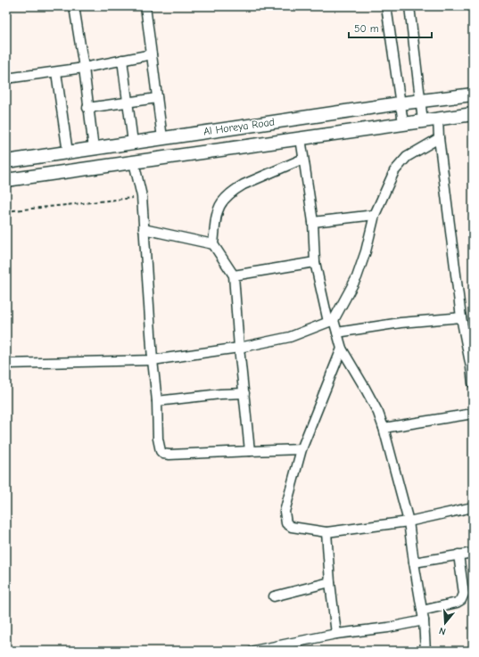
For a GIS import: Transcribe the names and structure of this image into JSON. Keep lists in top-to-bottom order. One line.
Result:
{"streets":{"main road":["Al Horeya Road"]},"scale_bar":"50 m","north":"bottom"}
